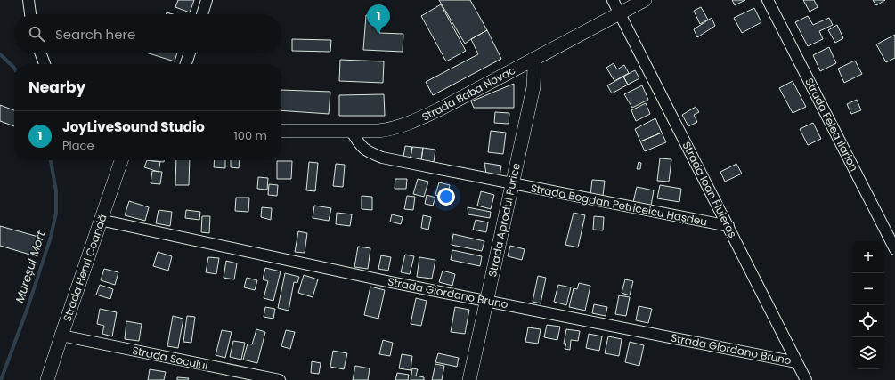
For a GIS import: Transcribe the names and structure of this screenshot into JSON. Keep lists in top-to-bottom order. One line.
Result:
{"streets":{"street":["Strada Baba Novac","Strada Felea Ilarion","Strada Ioan Fluieraș","Strada Bogdan Petriceicu Hașdeu","Strada Aprodul Purice","Strada Henri Coandă","Strada Giordano Bruno","Strada Socului"]},"crossings":[["Strada Baba Novac","Strada Ioan Fluieraș"],["Strada Baba Novac","Strada Bogdan Petriceicu Hașdeu"],["Strada Baba Novac","Strada Aprodul Purice"],["Strada Ioan Fluieraș","Strada Bogdan Petriceicu Hașdeu"],["Strada Ioan Fluieraș","Strada Giordano Bruno"],["Strada Bogdan Petriceicu Hașdeu","Strada Aprodul Purice"],["Strada Aprodul Purice","Strada Giordano Bruno"],["Strada Henri Coandă","Strada Giordano Bruno"],["Strada Henri Coandă","Strada Socului"]],"water":["Mureșul Mort"],"page":{"pins":"1","search":"Search here","heading":"Nearby","list":[{"mark":"1","name":"JoyLiveSound Studio","note":"Place","value":"100 m"}],"map_buttons":["+","−"]}}
